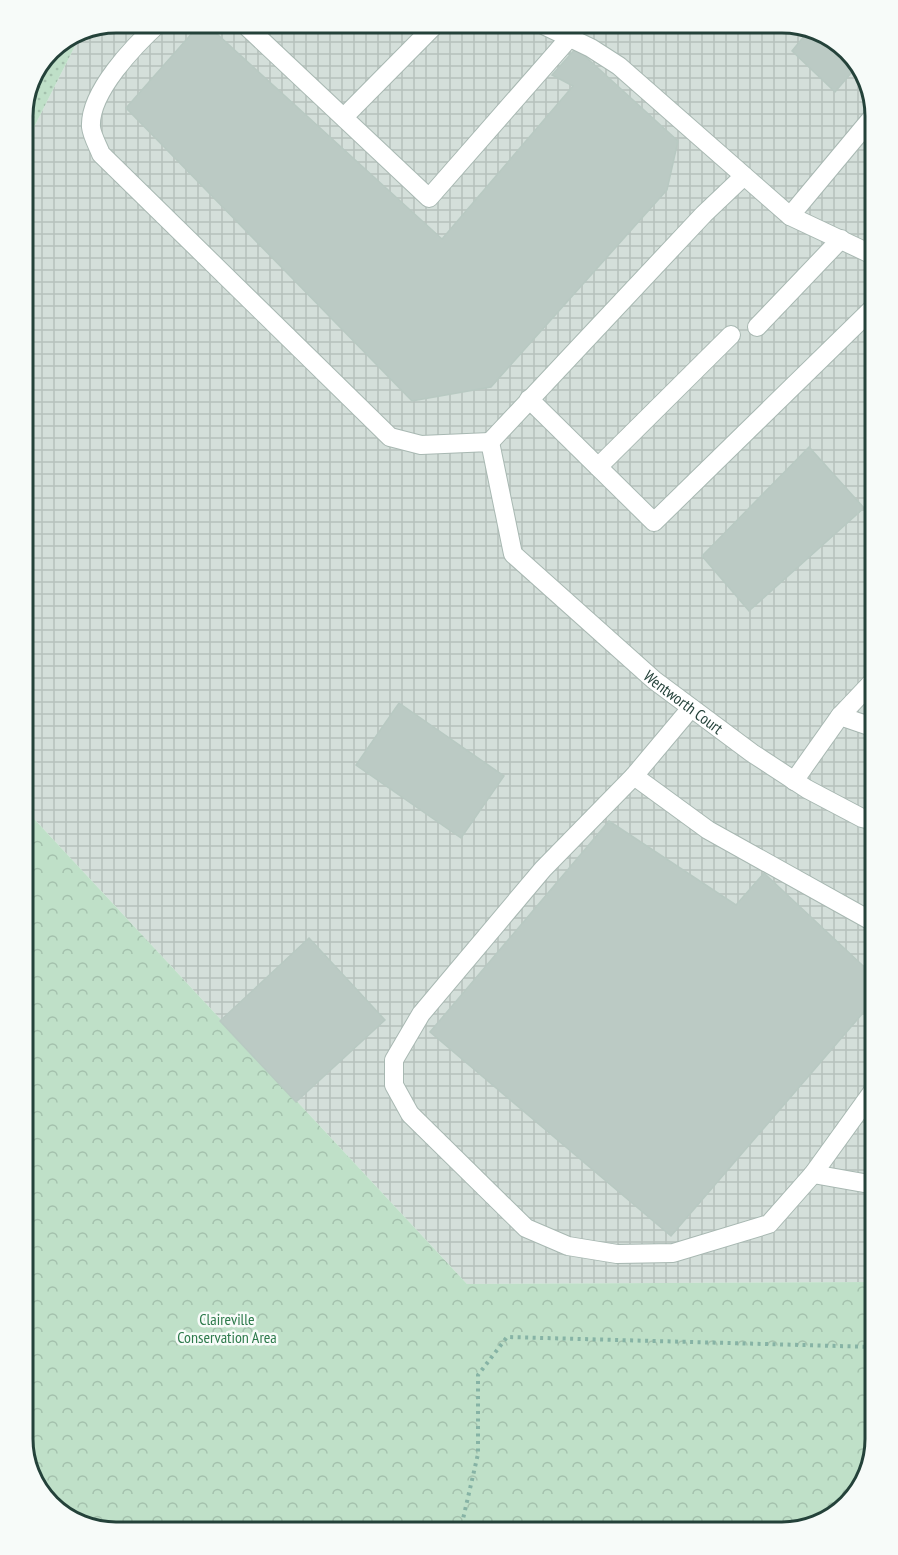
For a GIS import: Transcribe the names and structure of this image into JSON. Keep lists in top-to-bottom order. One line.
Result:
{"streets":{"street":["Wentworth Court"]},"parks":["Claireville Conservation Area"]}
